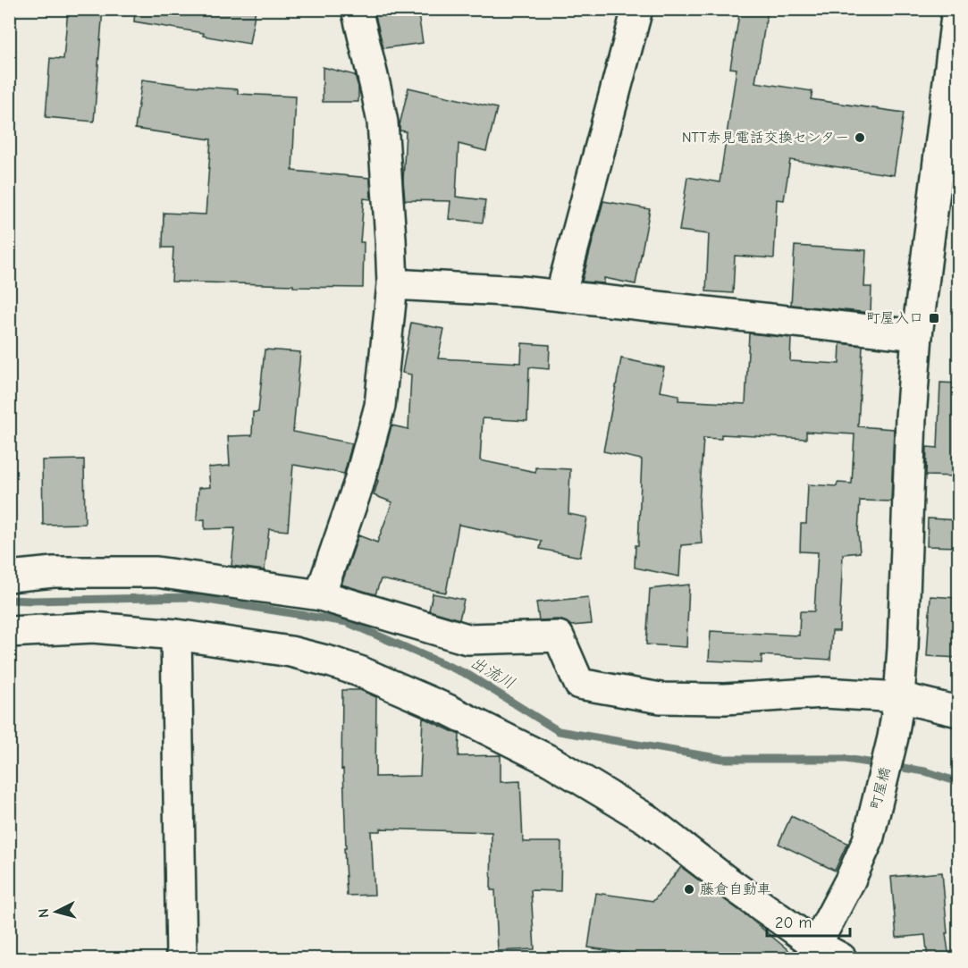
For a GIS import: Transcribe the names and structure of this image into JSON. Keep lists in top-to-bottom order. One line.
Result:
{"streets":{"street":["町屋橋"]},"water":["出流川"],"places":{"other":["NTT赤見電話交換センター","藤倉自動車"],"transit":["町屋入口"]},"scale_bar":"20 m","north":"left"}
